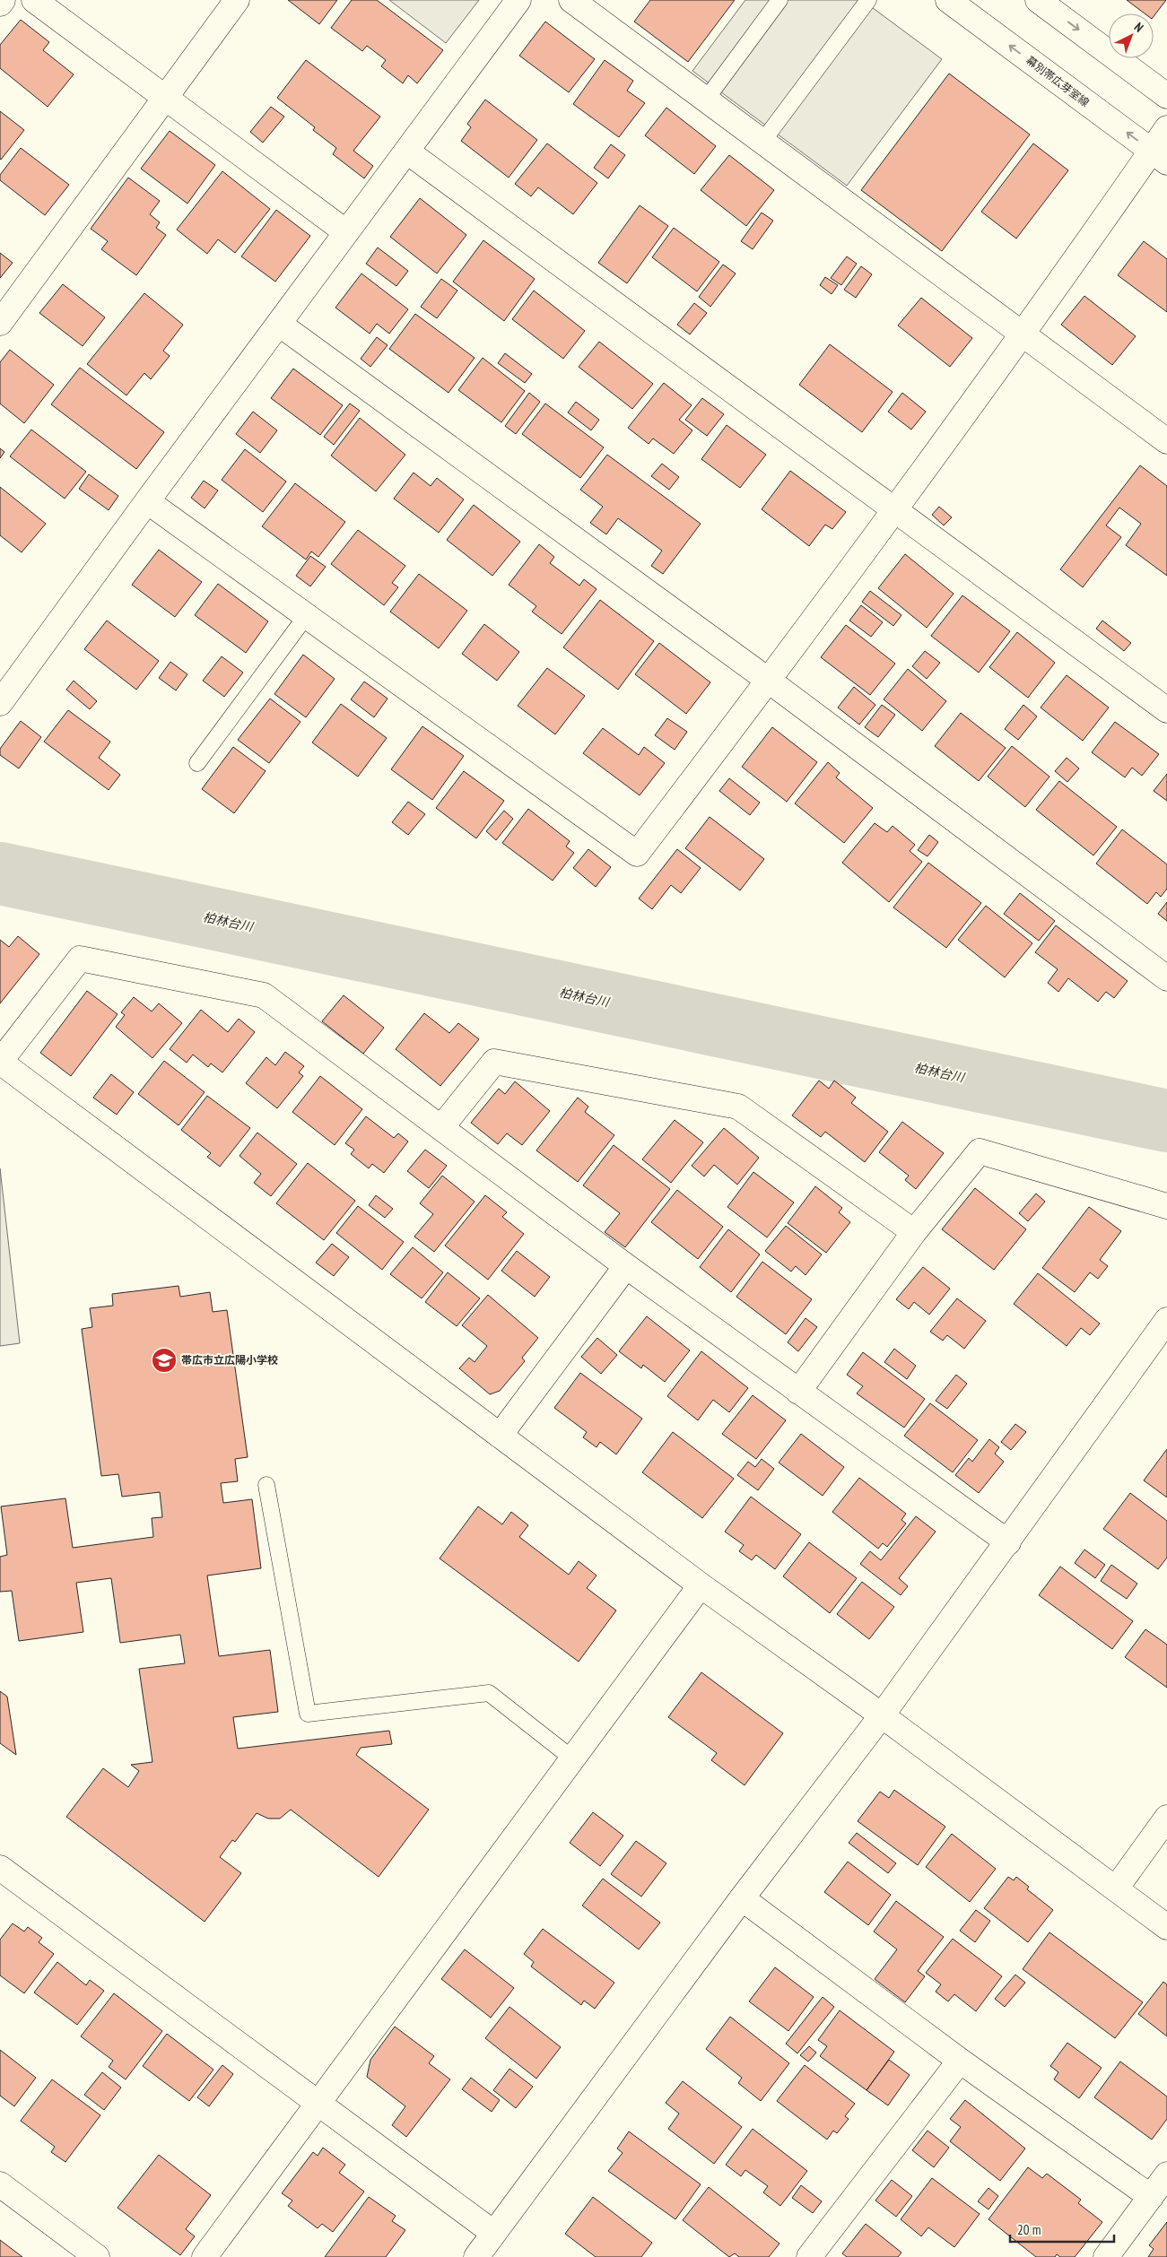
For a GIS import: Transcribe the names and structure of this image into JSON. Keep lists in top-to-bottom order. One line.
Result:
{"streets":{"street":["幕別帯広芽室線"]},"water":["柏林台川"],"places":{"school or university":["帯広市立広陽小学校"]},"scale_bar":"20 m","north":"top right"}
